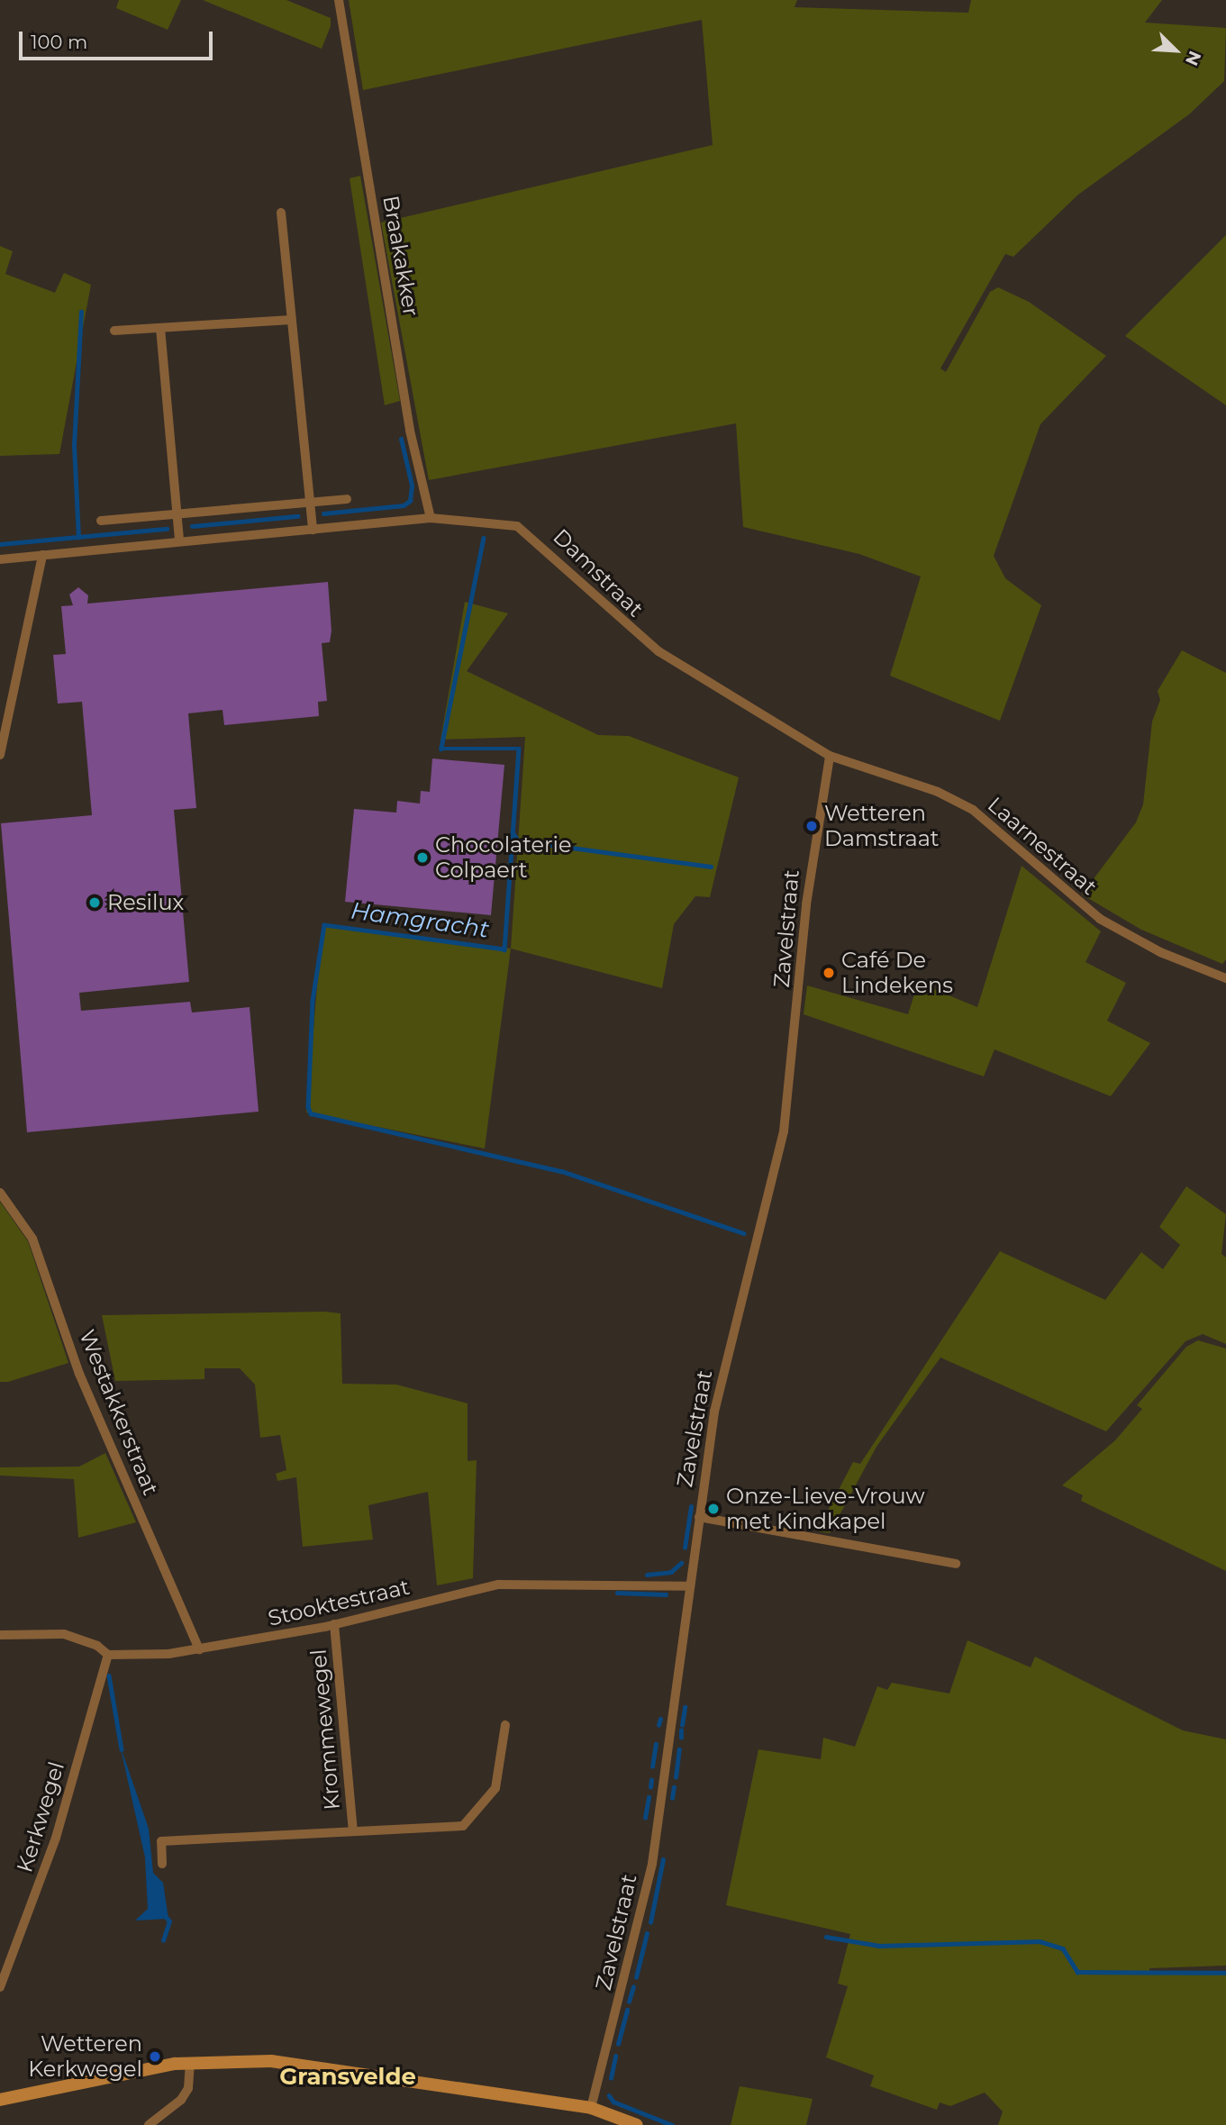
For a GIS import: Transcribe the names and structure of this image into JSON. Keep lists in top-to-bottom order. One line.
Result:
{"streets":{"street":["Braakakker","Damstraat","Laarnestraat","Zavelstraat","Westakkerstraat","Stooktestraat","Krommewegel","Kerkwegel"]},"crossings":[["Braakakker","Damstraat"],["Damstraat","Laarnestraat"],["Damstraat","Zavelstraat"],["Laarnestraat","Zavelstraat"],["Zavelstraat","Stooktestraat"],["Westakkerstraat","Stooktestraat"],["Stooktestraat","Krommewegel"],["Stooktestraat","Kerkwegel"]],"districts":["Gransvelde"],"water":["Hamgracht"],"places":["Wetteren Damstraat","Chocolaterie Colpaert","Resilux","Café De Lindekens","Onze-Lieve-Vrouw met Kindkapel","Wetteren Kerkwegel"],"scale_bar":"100 m","north":"bottom right"}
